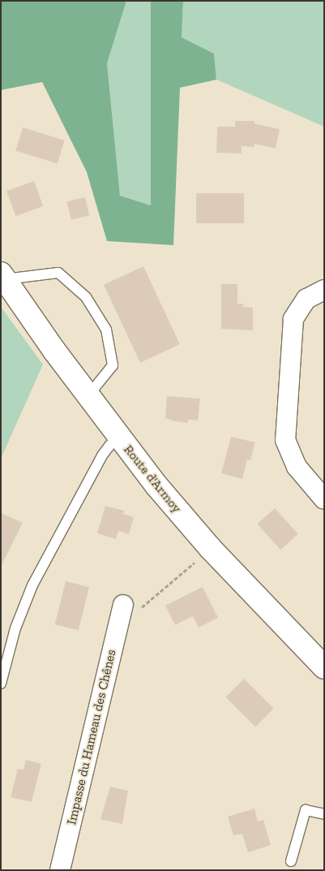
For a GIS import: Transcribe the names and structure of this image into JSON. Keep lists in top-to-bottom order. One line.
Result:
{"streets":{"main road":["Route d'Armoy"],"street":["Impasse du Hameau des Chênes"]}}
